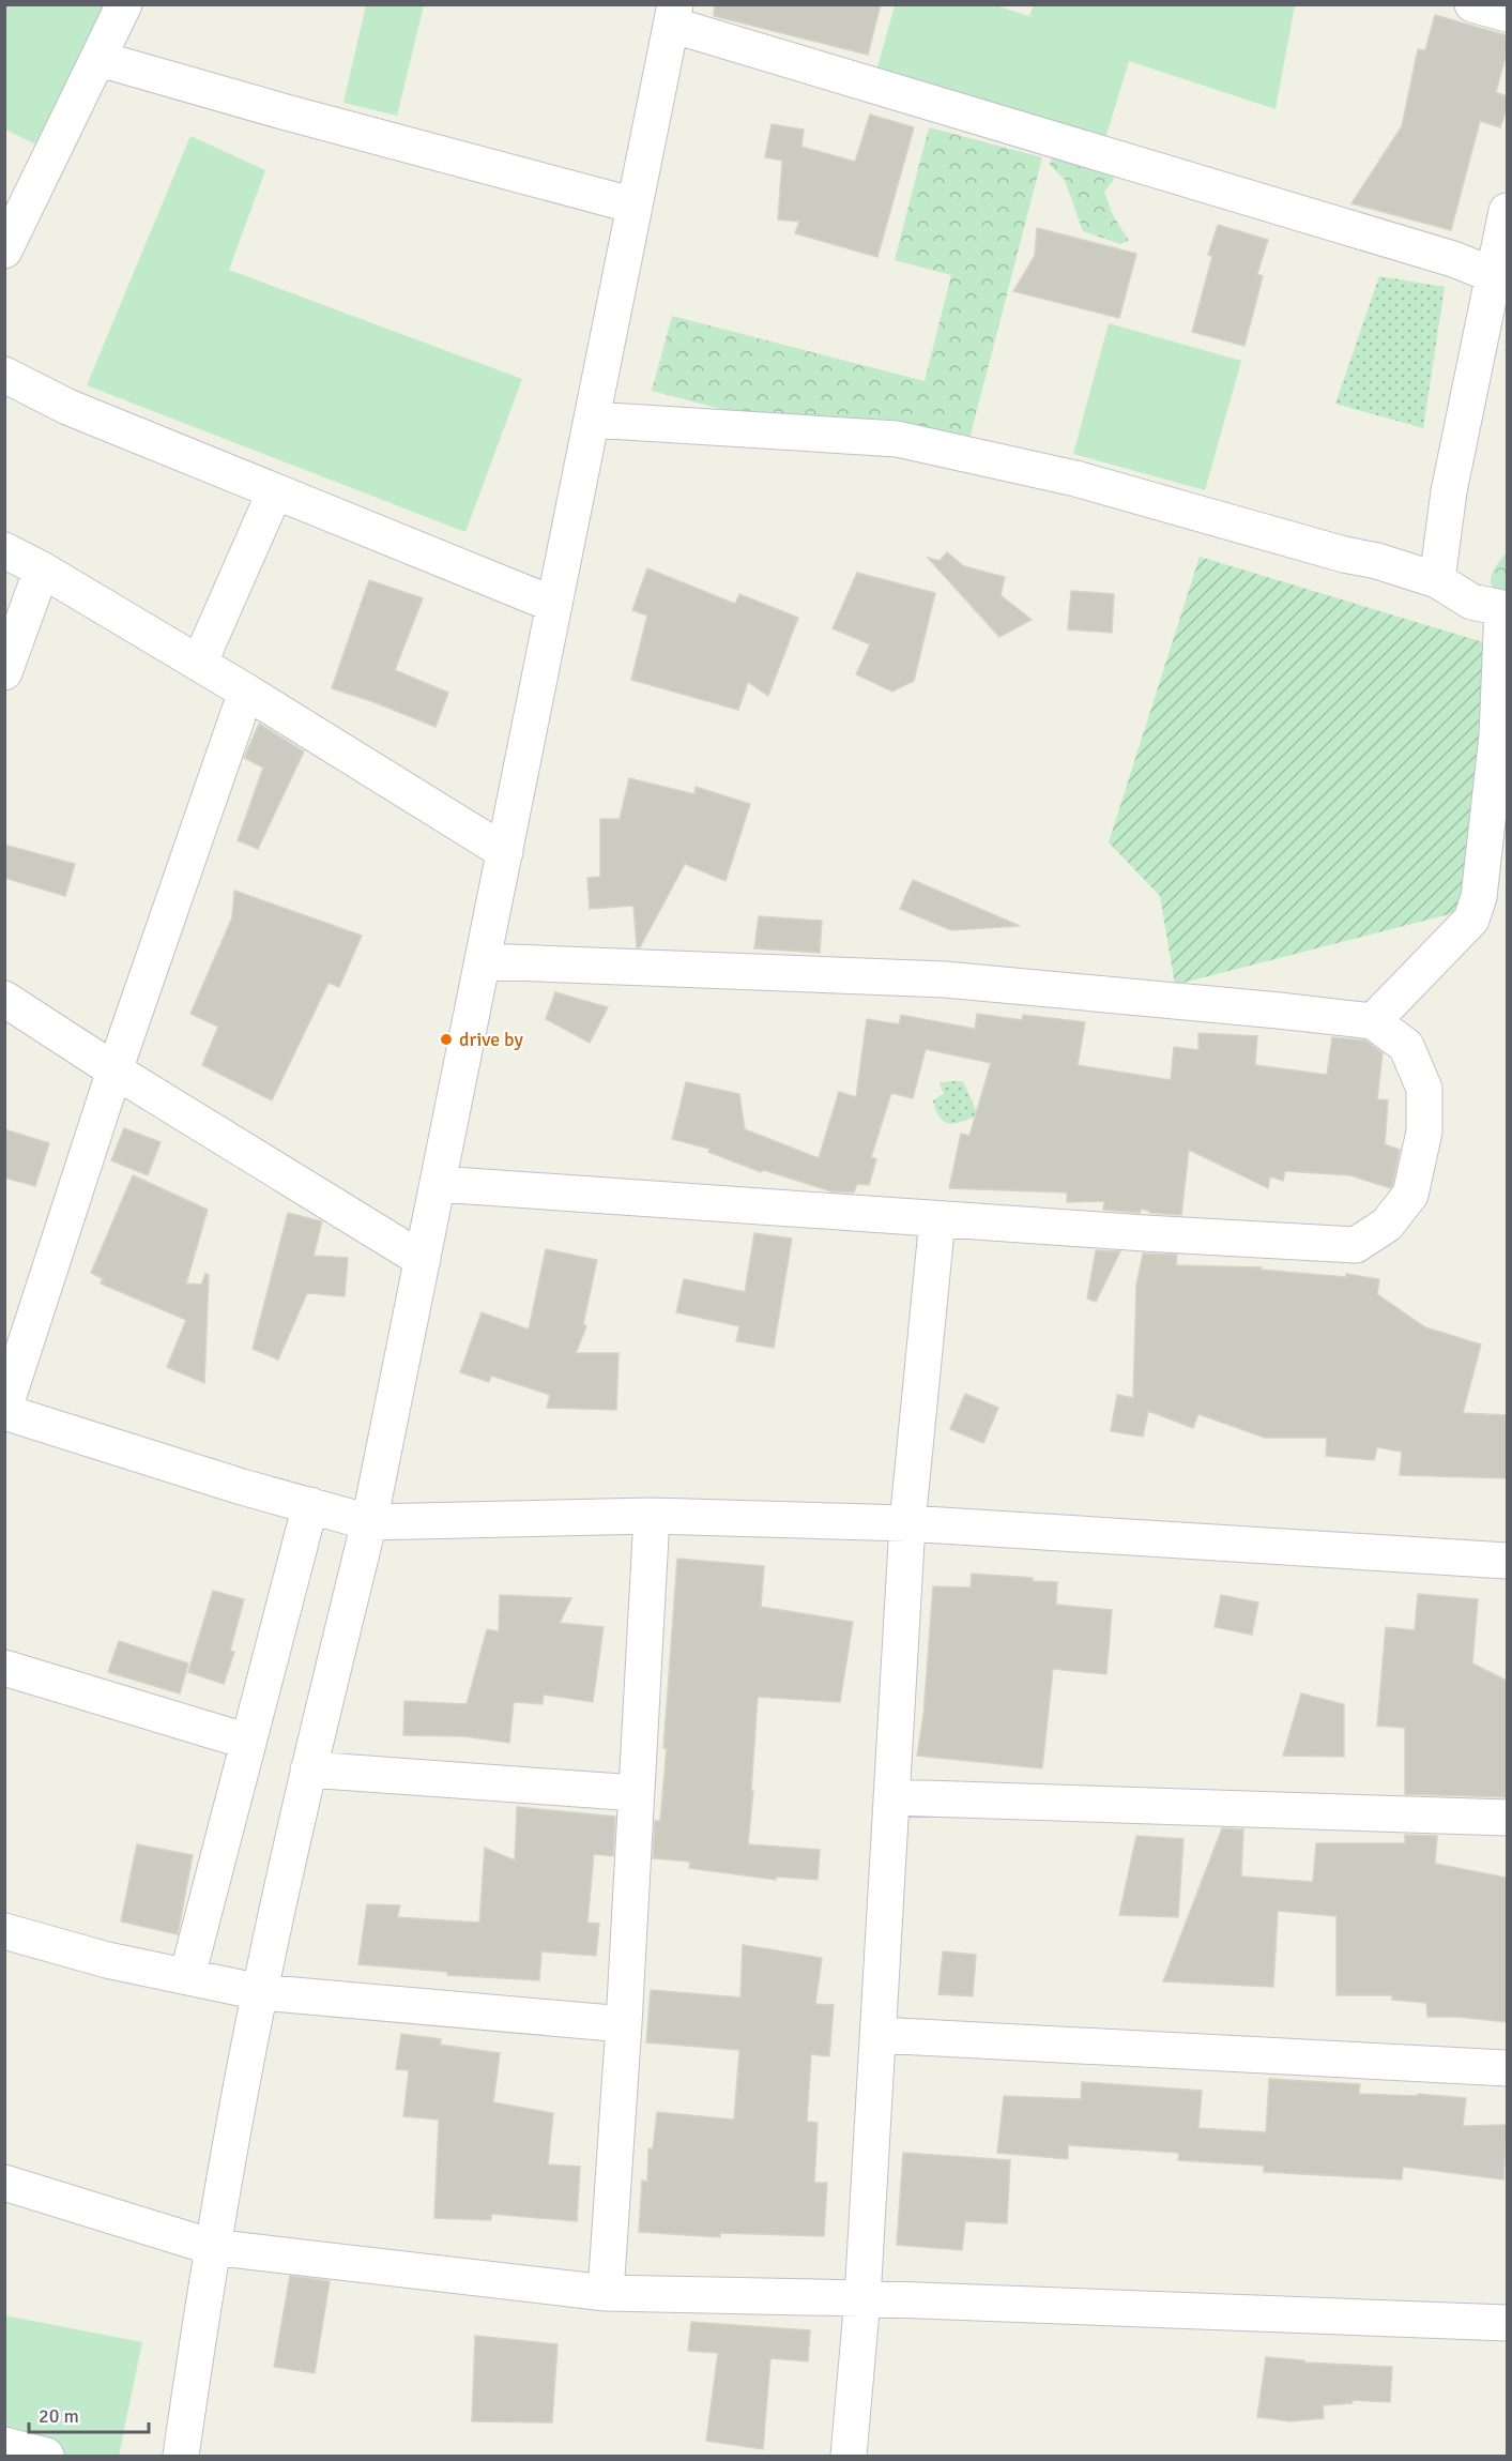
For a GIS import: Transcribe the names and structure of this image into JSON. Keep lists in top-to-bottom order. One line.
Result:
{"places":["drive by"],"scale_bar":"20 m"}
